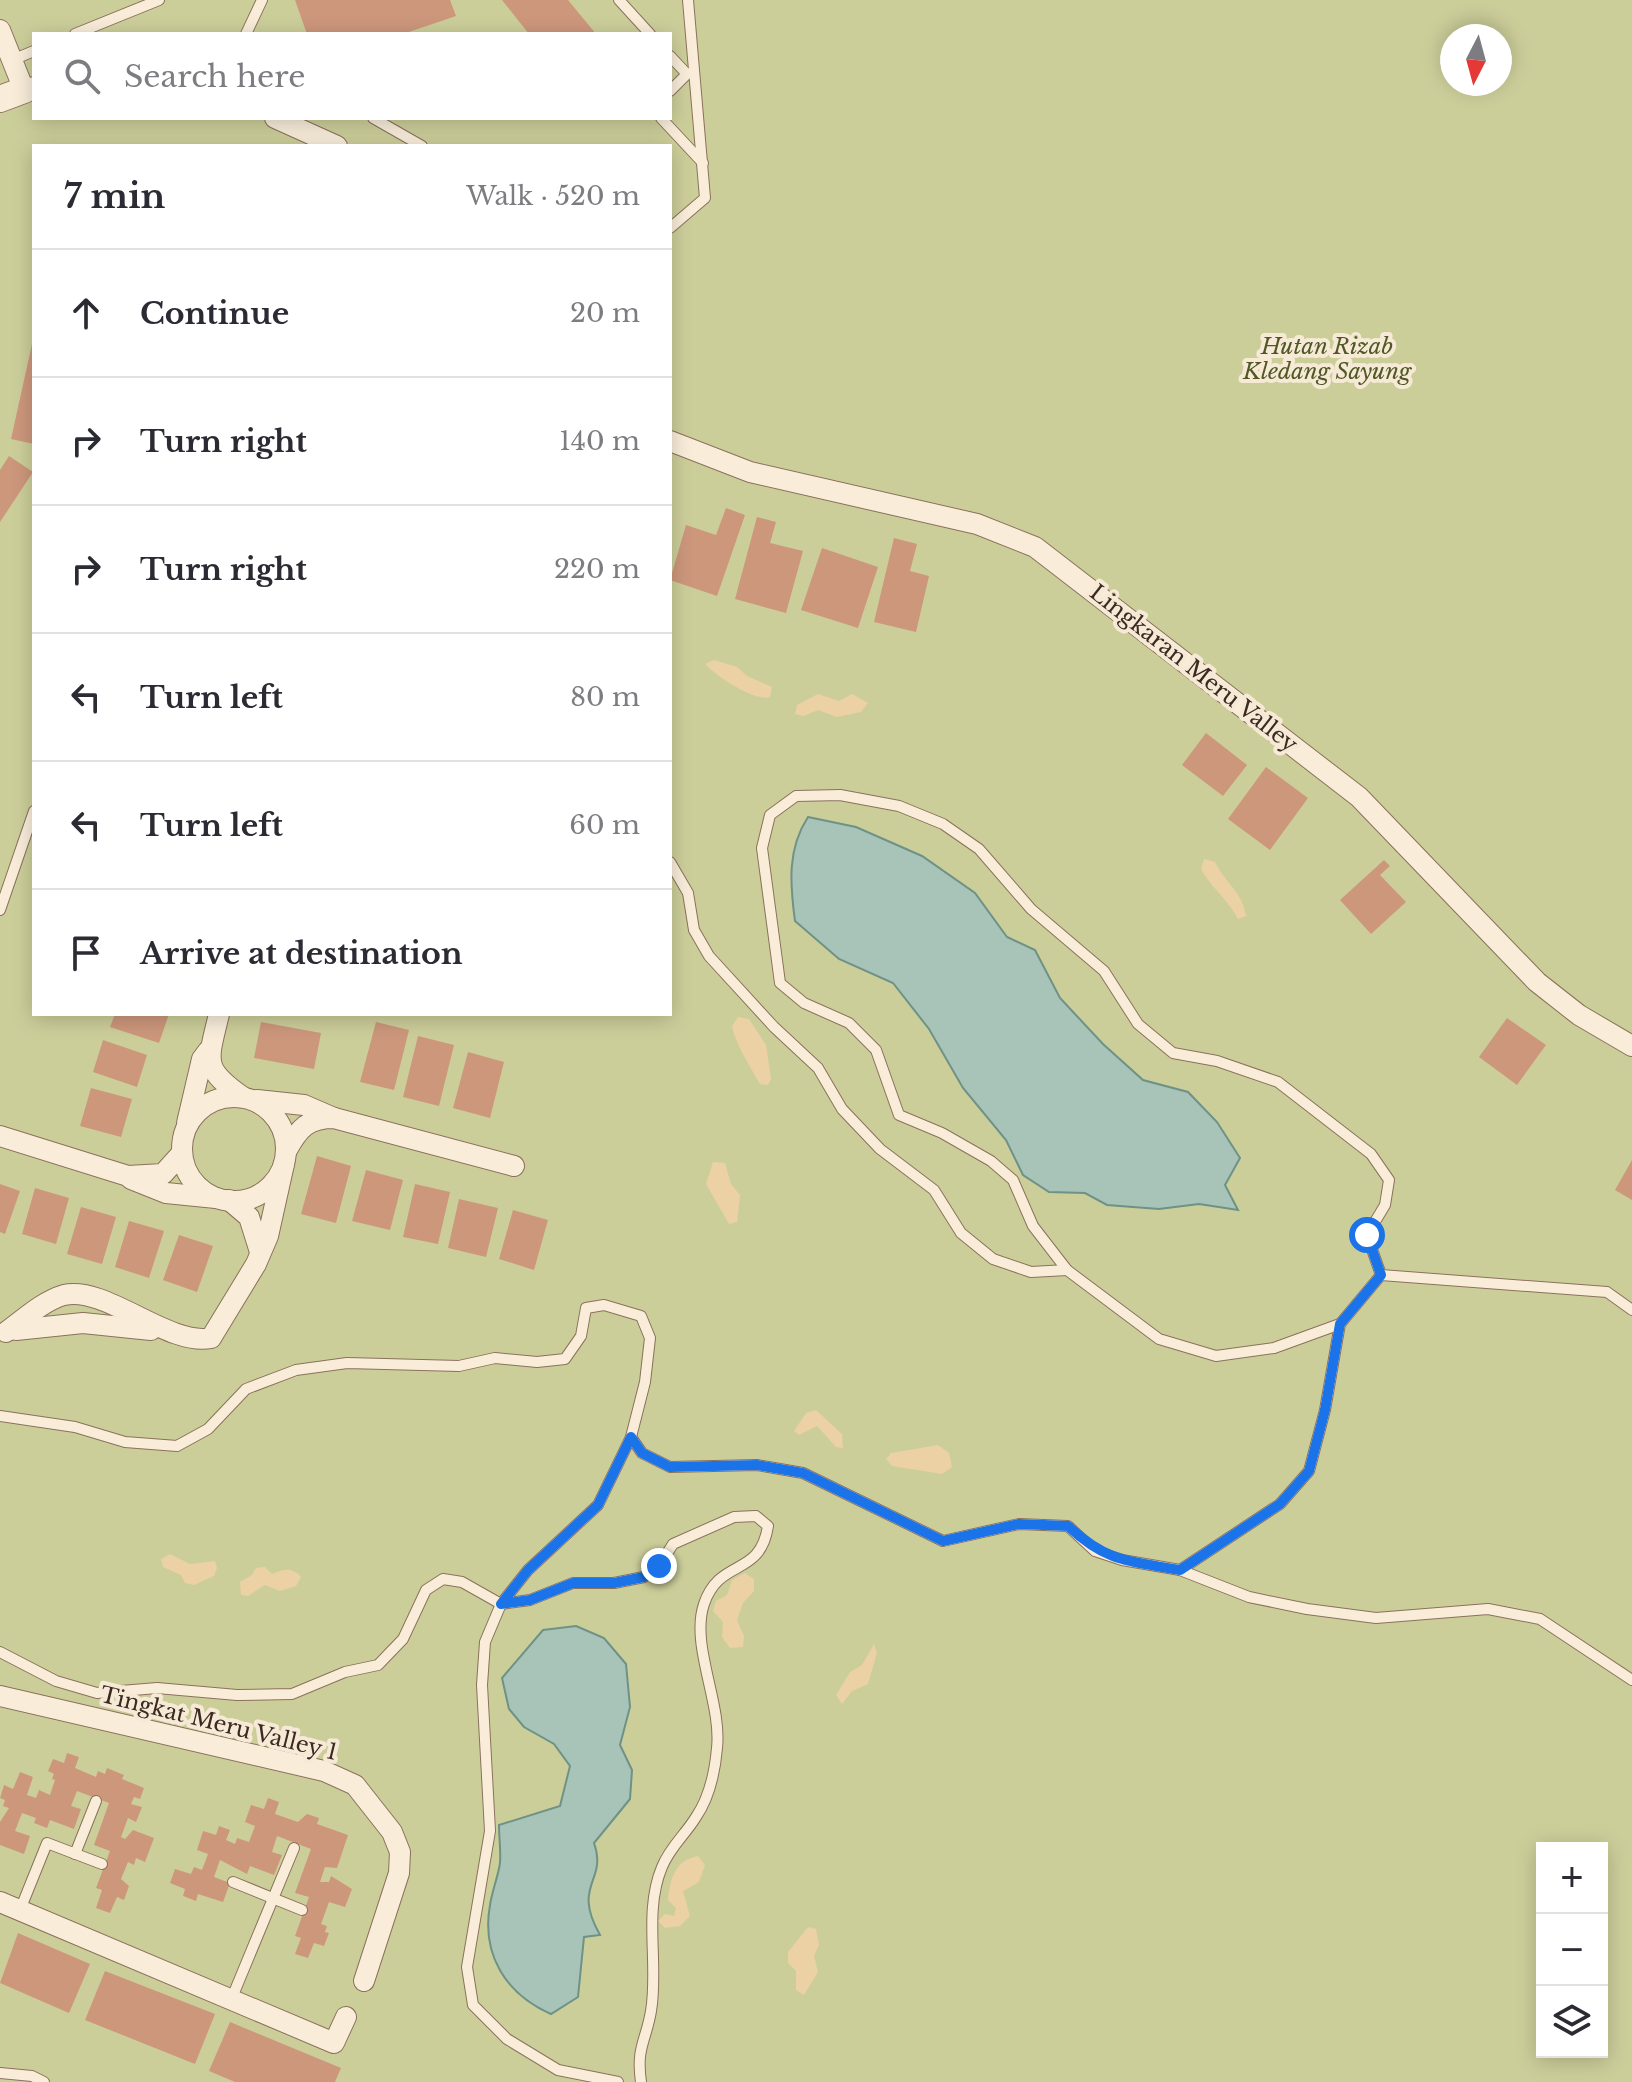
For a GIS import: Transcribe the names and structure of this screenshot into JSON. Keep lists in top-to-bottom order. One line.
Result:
{"streets":{"street":["Lingkaran Meru Valley","Tingkat Meru Valley 1"]},"parks":["Hutan Rizab Kledang Sayung"],"north":"bottom","page":{"search":"Search here","heading":["7 min","Walk · 520 m"],"list":[["Continue","20 m"],["Turn right","140 m"],["Turn right","220 m"],["Turn left","80 m"],["Turn left","60 m"],"Arrive at destination"],"map_buttons":["+","−"]}}
